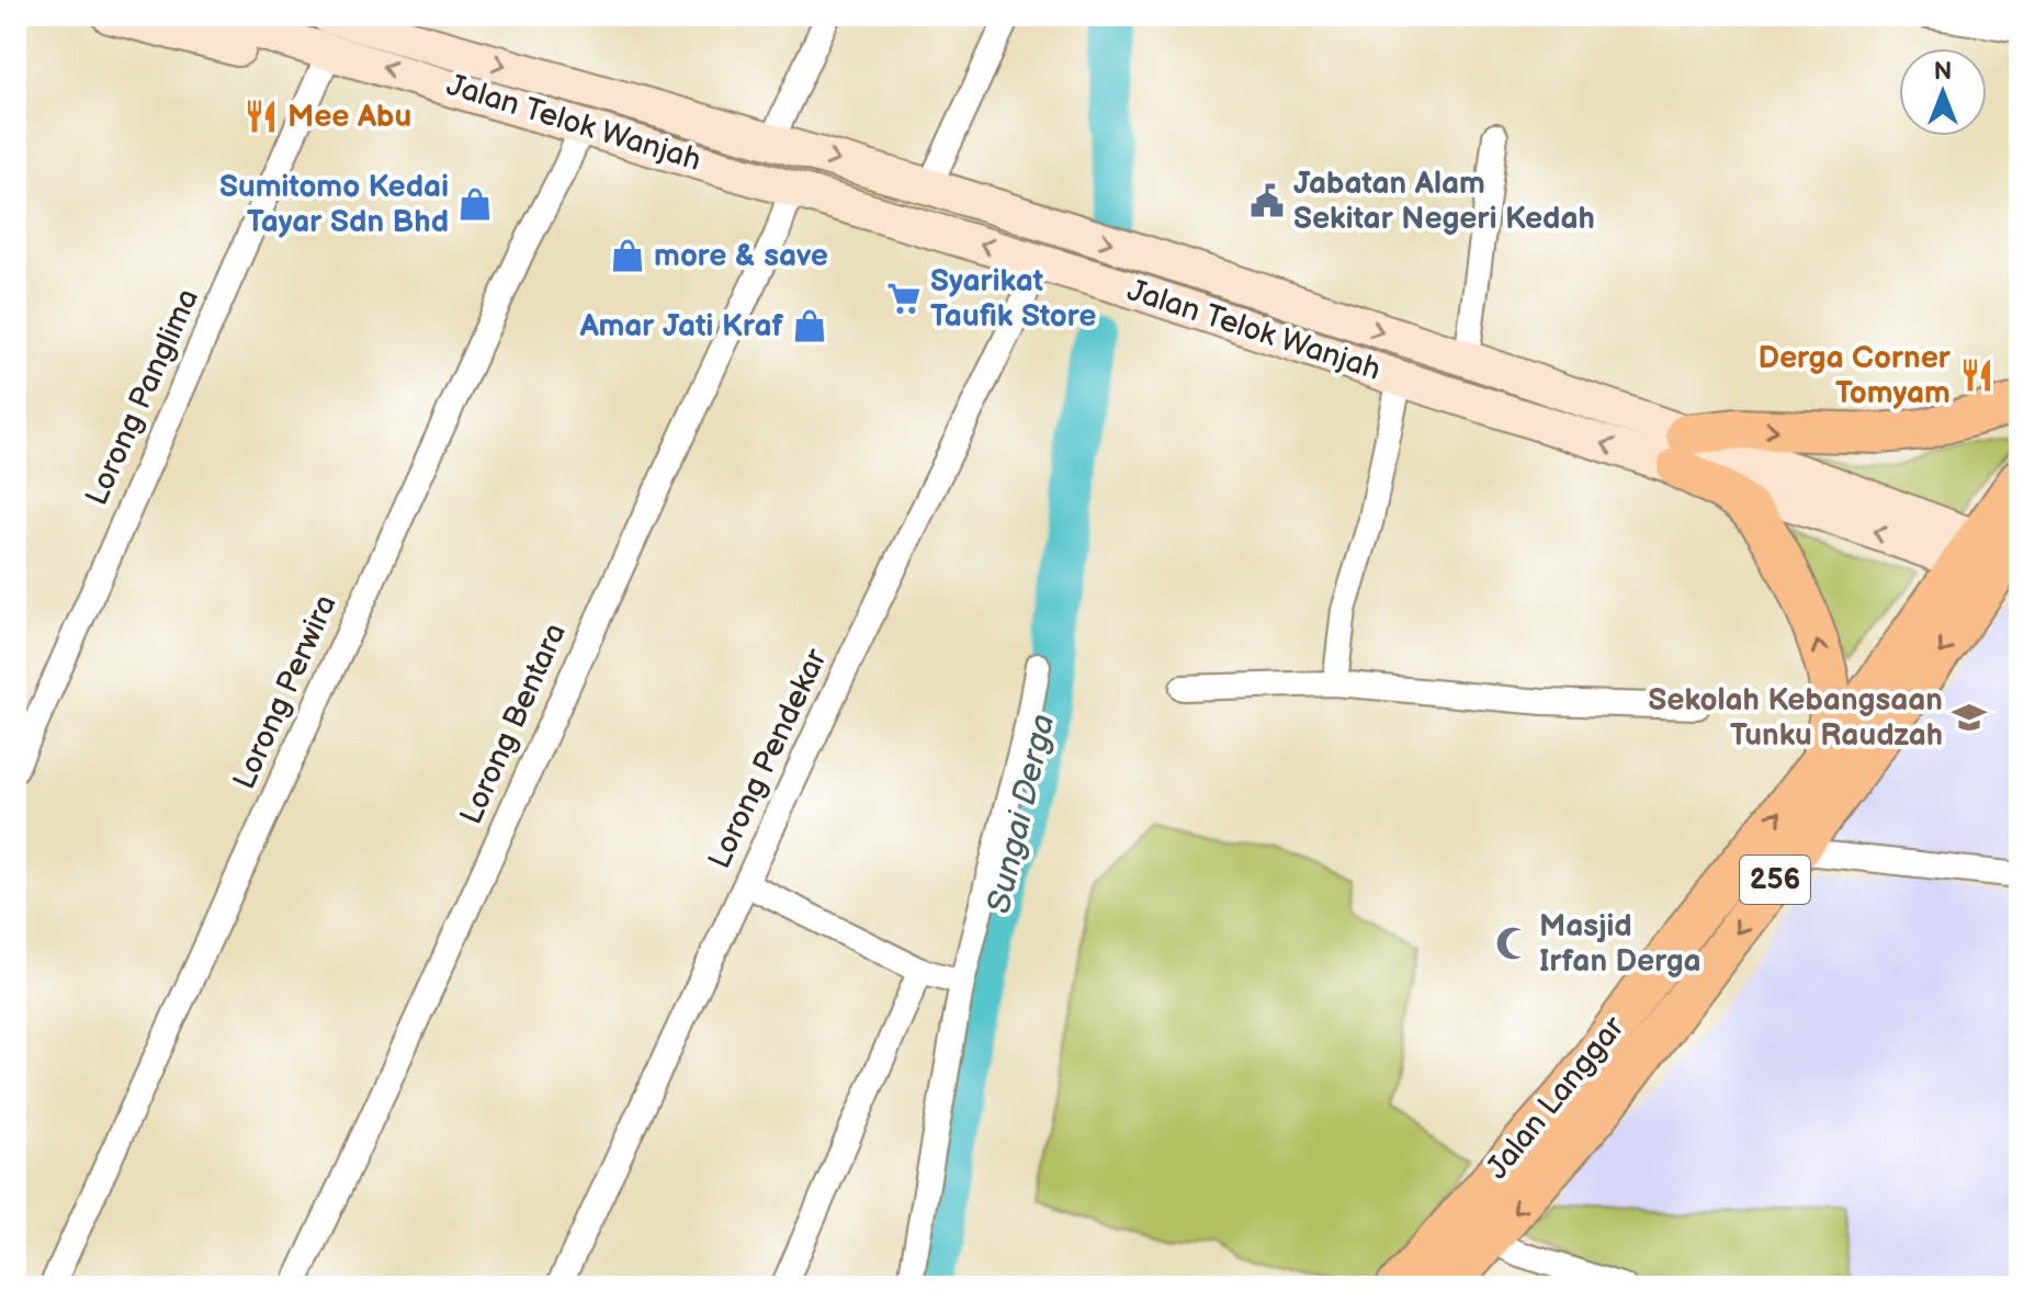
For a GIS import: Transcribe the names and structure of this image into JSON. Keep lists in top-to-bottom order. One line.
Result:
{"streets":{"main road":["Jalan Telok Wanjah","256","Jalan Langgar"],"street":["Lorong Panglima","Lorong Perwira","Lorong Bentara","Lorong Pendekar"]},"crossings":[["Jalan Telok Wanjah","Lorong Panglima"],["Jalan Telok Wanjah","Lorong Perwira"],["Jalan Telok Wanjah","Lorong Bentara"],["Jalan Telok Wanjah","Lorong Pendekar"],["Jalan Telok Wanjah","Jalan Langgar"]],"water":["Sungai Derga"],"places":{"restaurant":["Mee Abu","Derga Corner Tomyam"],"public building":["Jabatan Alam Sekitar Negeri Kedah"],"shop":["Sumitomo Kedai Tayar Sdn Bhd","more & save","Amar Jati Kraf"],"supermarket":["Syarikat Taufik Store"],"school or university":["Sekolah Kebangsaan Tunku Raudzah"],"mosque":["Masjid Irfan Derga"]},"north":"top"}
